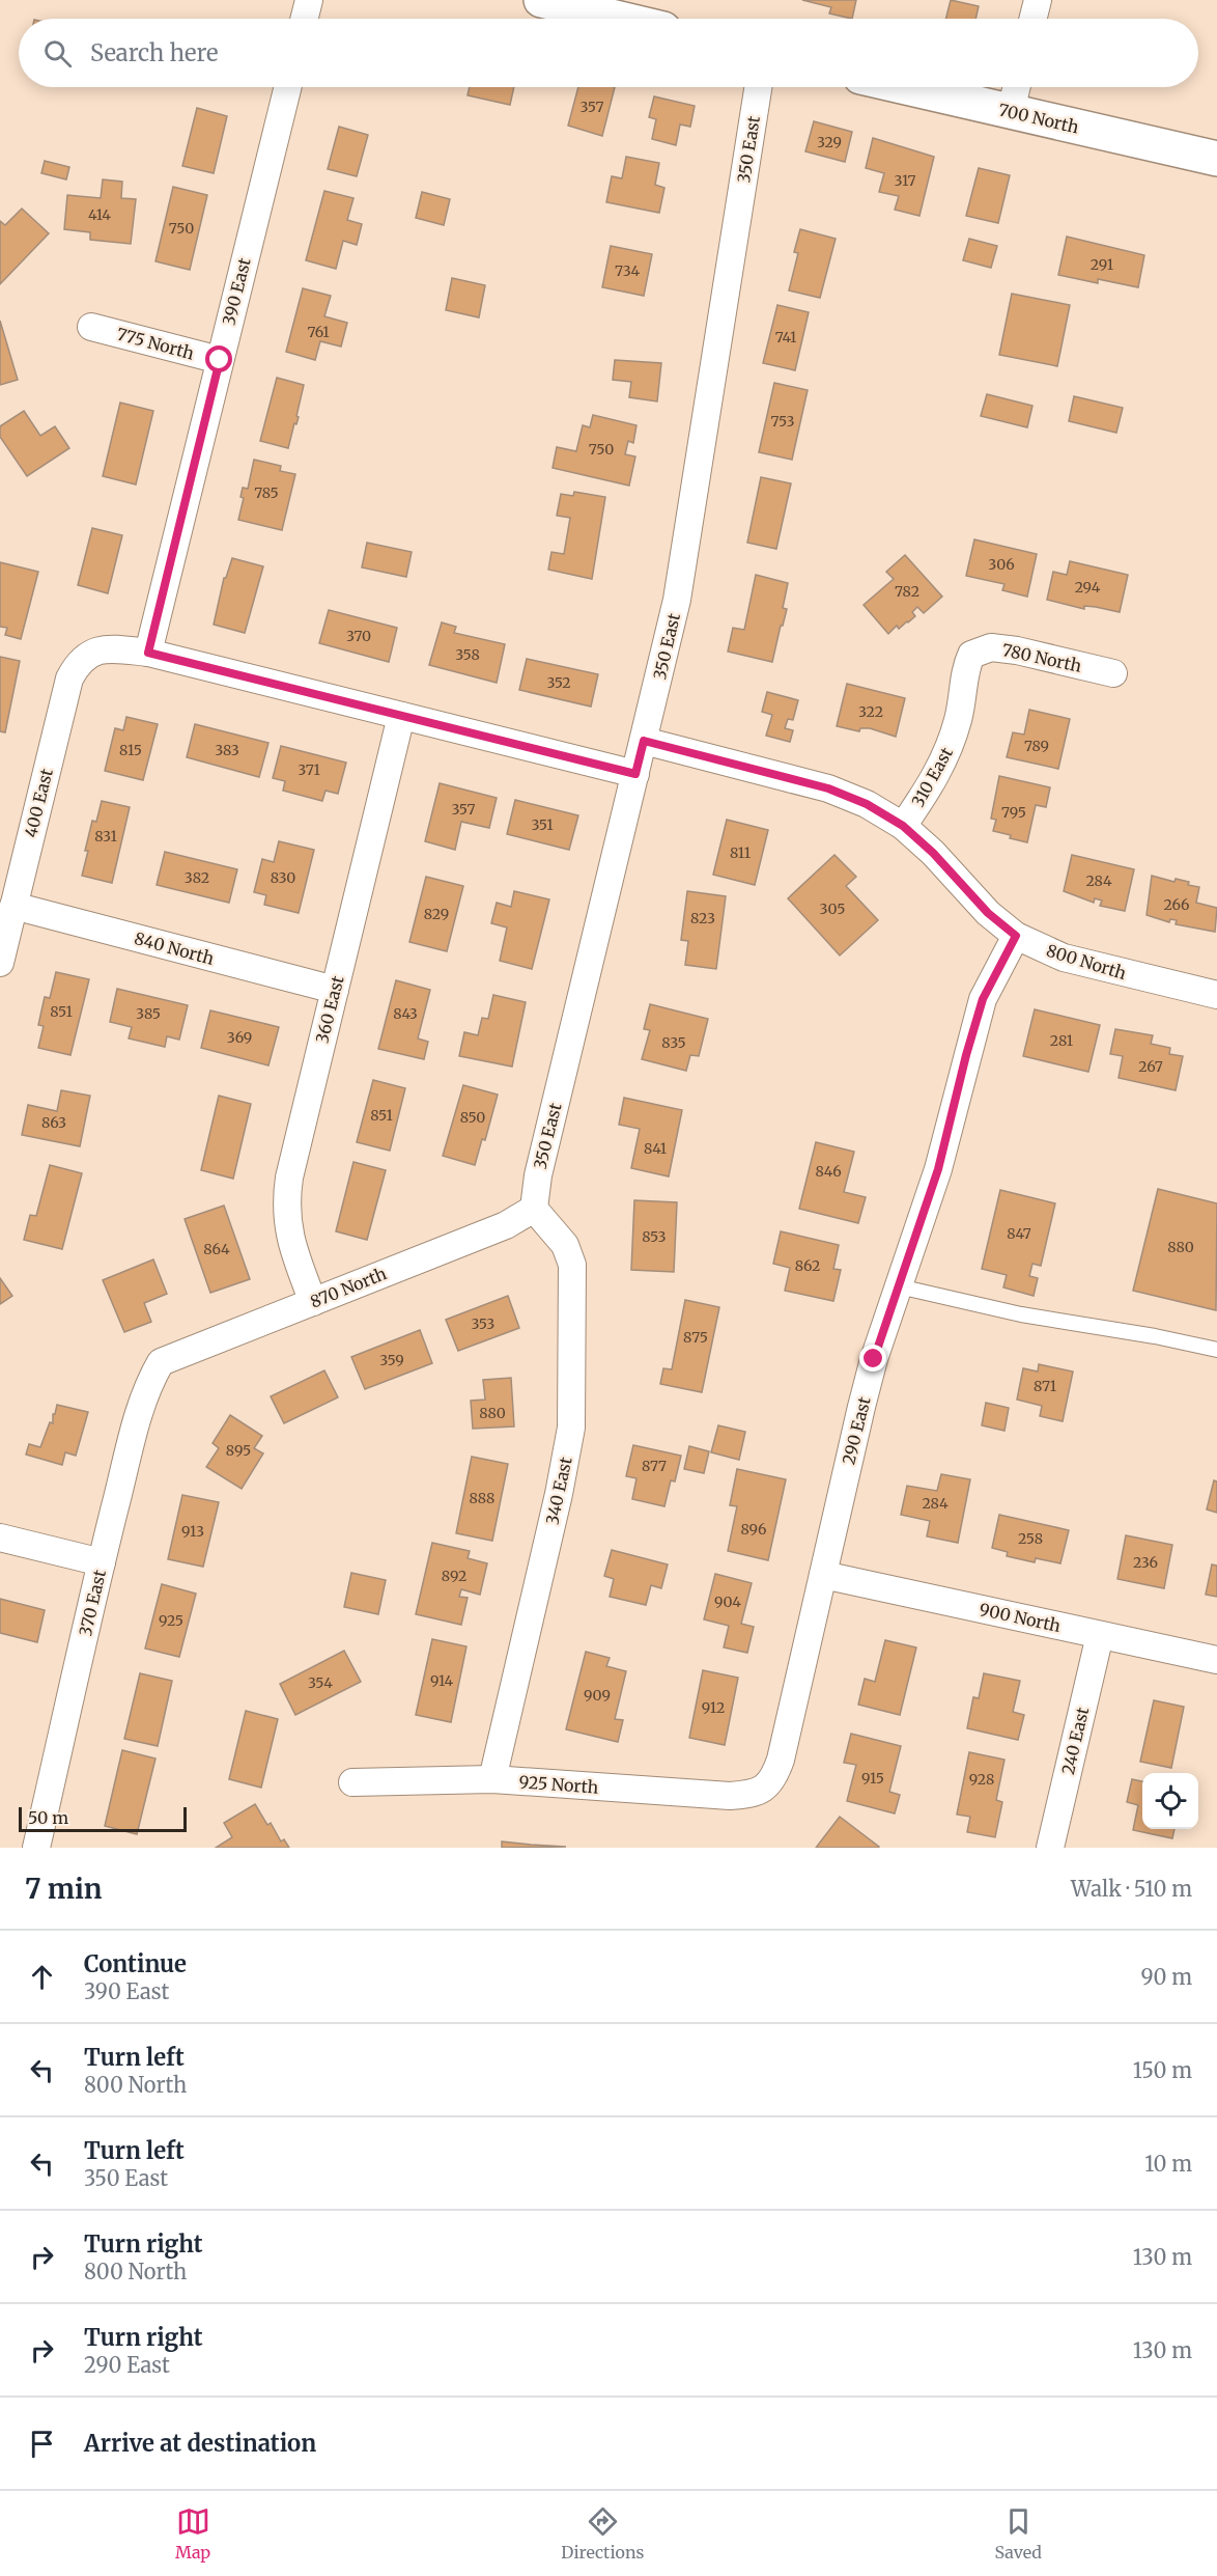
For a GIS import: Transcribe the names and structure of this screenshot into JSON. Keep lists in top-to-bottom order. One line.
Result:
{"streets":{"street":["700 North","350 East","390 East","775 North","780 North","310 East","400 East","840 North","800 North","360 East","870 North","290 East","340 East","370 East","900 North","240 East","925 North"]},"crossings":[["350 East","800 North"],["350 East","870 North"],["350 East","340 East"],["390 East","775 North"],["390 East","400 East"],["780 North","310 East"],["310 East","800 North"],["400 East","840 North"],["840 North","360 East"],["800 North","290 East"],["360 East","870 North"],["870 North","340 East"],["870 North","370 East"],["290 East","900 North"],["290 East","925 North"],["340 East","925 North"],["900 North","240 East"]],"house_numbers":["357","329","317","414","750","291","734","761","741","753","750","785","306","294","782","370","358","352","322","789","815","383","371","357","795","351","831","811","382","830","284","266","305","829","823","851","385","843","369","281","835","267","851","850","863","841","846","847","853","880","864","862","353","875","359","871","880","895","877","888","284","896","913","258","236","892","904","925","914","354","909","912","915","928"],"scale_bar":"50 m","page":{"search":"Search here","scale":"50 m","heading":["7 min","Walk · 510 m"],"list":[["Continue","390 East","90 m"],["Turn left","800 North","150 m"],["Turn left","350 East","10 m"],["Turn right","800 North","130 m"],["Turn right","290 East","130 m"],"Arrive at destination"],"nav":["Map","Directions","Saved"]}}
